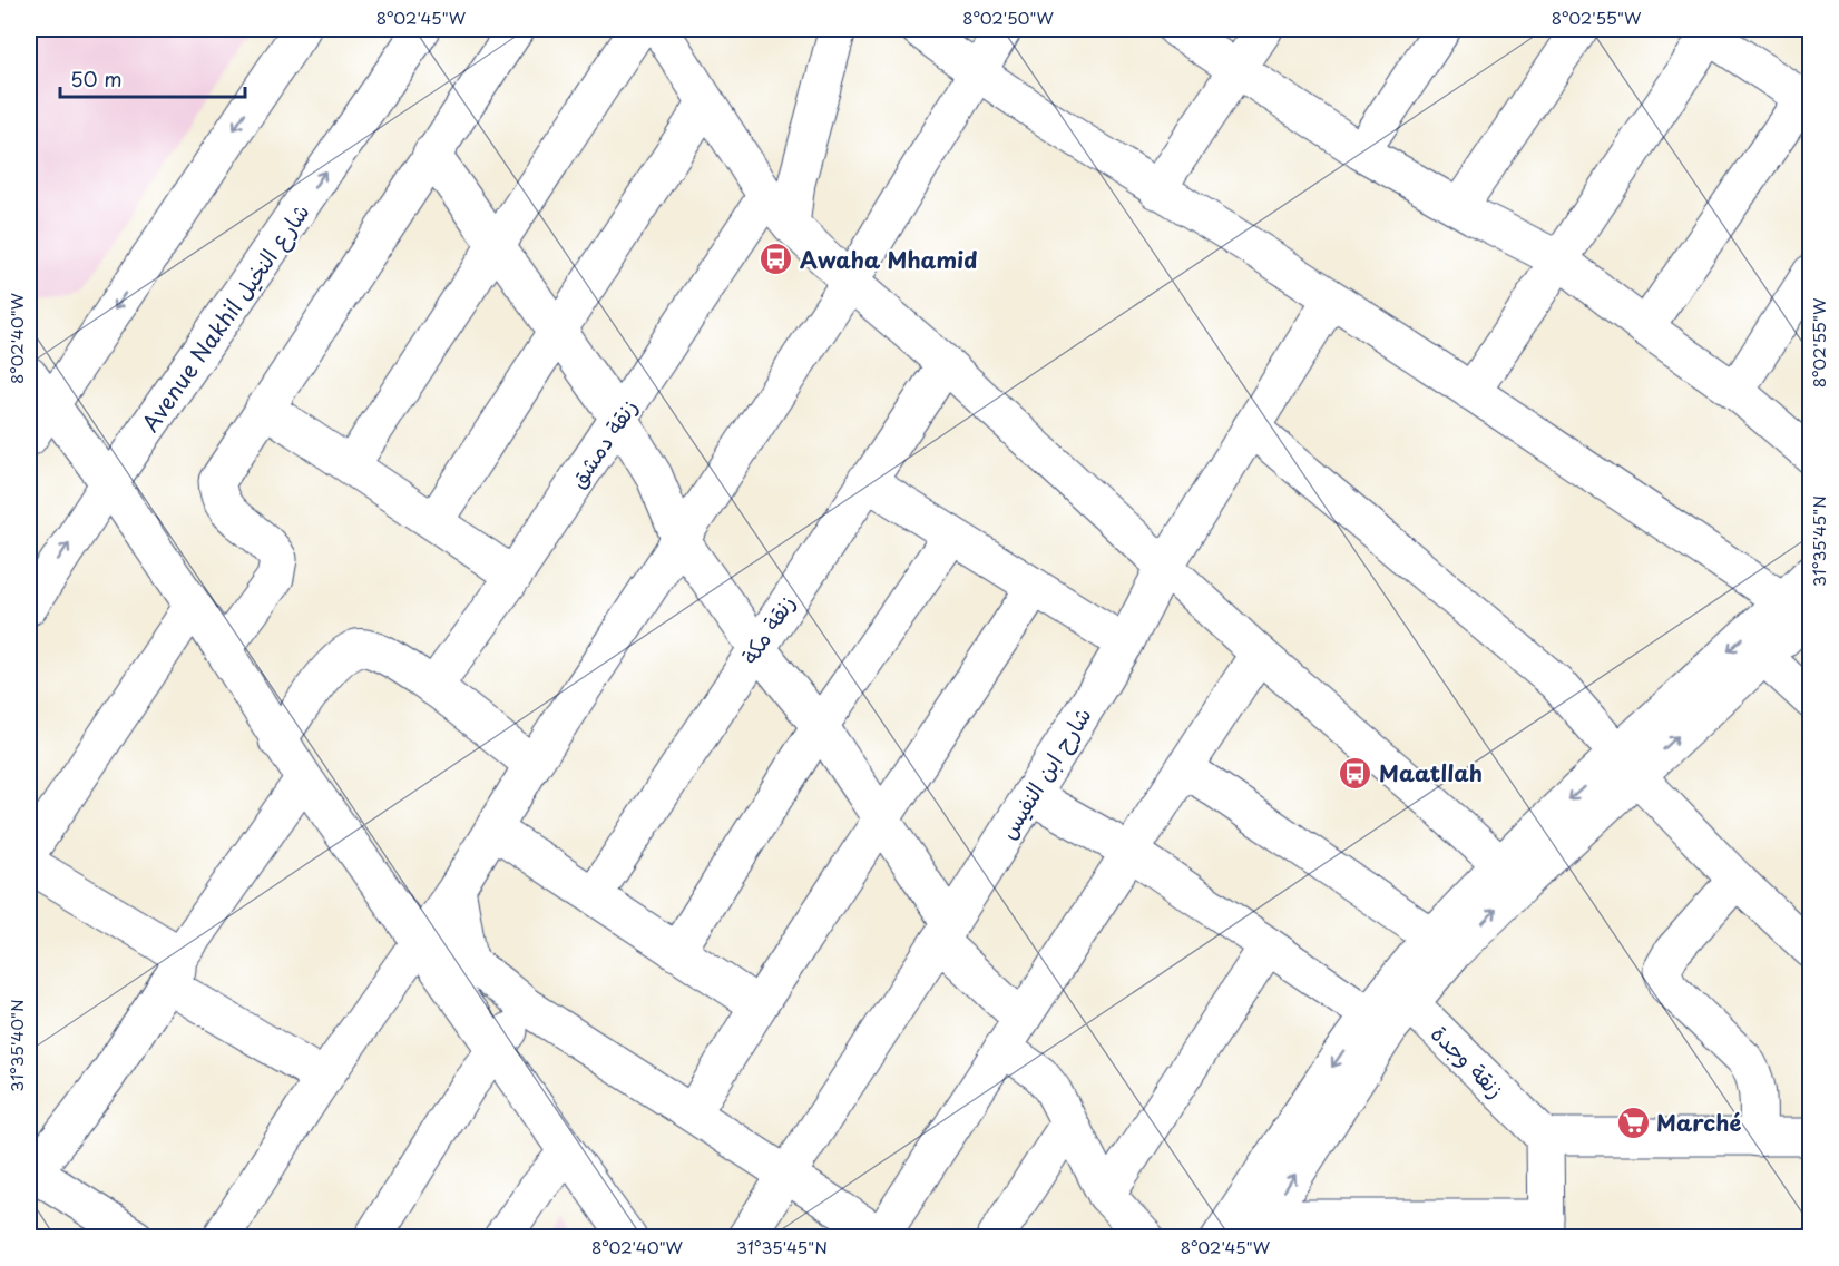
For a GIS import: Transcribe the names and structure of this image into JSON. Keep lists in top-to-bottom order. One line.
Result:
{"streets":{"street":["Avenue Nakhil شارع النخيل","زنقة دمشق","زنقة مكة","شارح ابن النفيس","زنقة وجدة"]},"crossings":[["شارح ابن النفيس","زنقة وجدة"]],"places":{"bus stop":["Awaha Mhamid","Maatllah"],"supermarket":["Marché"]},"scale_bar":"50 m","coordinates":["8°02'45\"W","8°02'50\"W","8°02'55\"W","8°02'40\"W","31°35'45\"N","31°35'40\"N"]}
